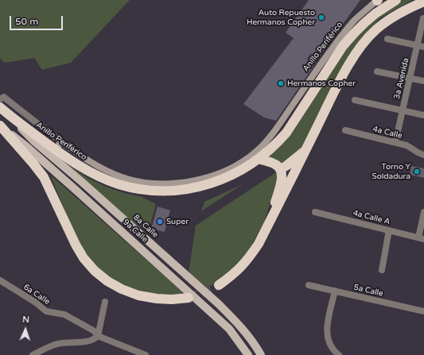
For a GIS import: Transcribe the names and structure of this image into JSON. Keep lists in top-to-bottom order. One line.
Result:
{"streets":{"highway":["Anillo Periférico"],"main road":["8a Calle","9a Calle"],"street":["3a Avenida","4a Calle","4a Calle A","5a Calle","6a Calle"]},"crossings":[["Anillo Periférico","8a Calle"],["3a Avenida","4a Calle"]],"places":["Auto Repuesto Hermanos Copher","Hermanos Copher","Torno Y Soldadura","Super"],"scale_bar":"50 m","north":"top"}
